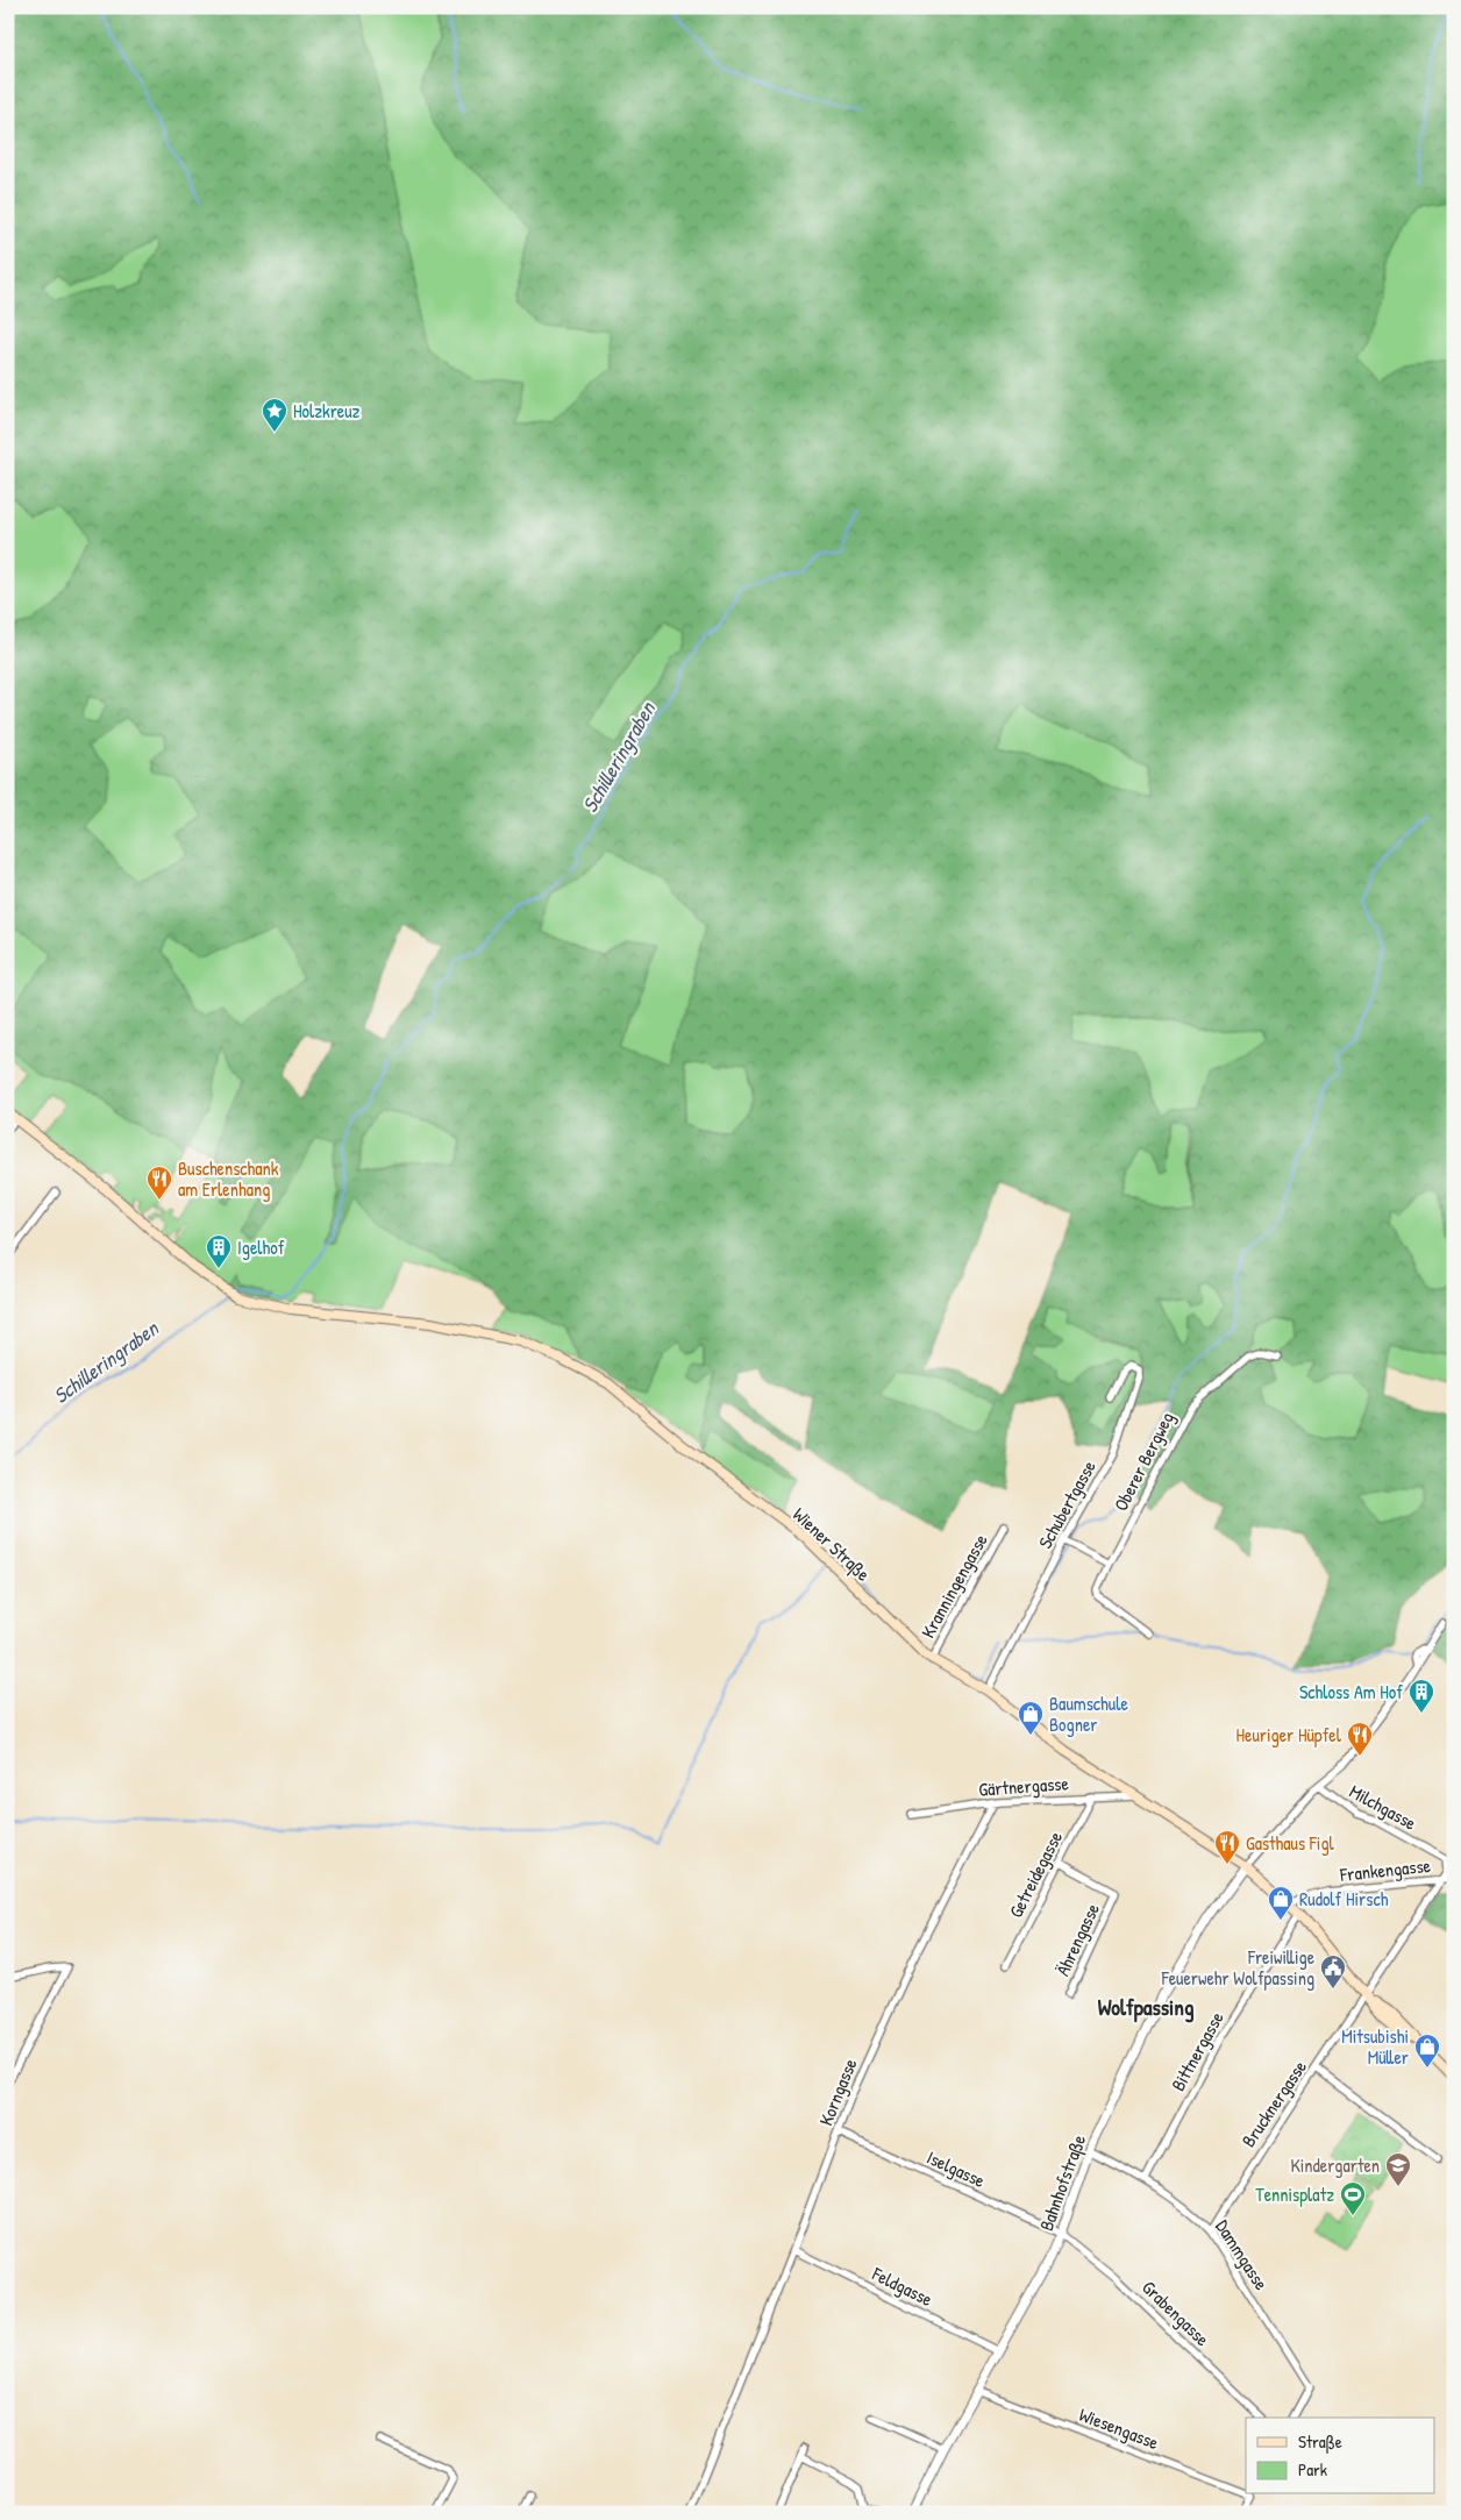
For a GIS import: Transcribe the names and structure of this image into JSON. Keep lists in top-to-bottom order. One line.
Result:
{"streets":{"main road":["Wiener Straße"],"street":["Oberer Bergweg","Schubertgasse","Kranningengasse","Gärtnergasse","Milchgasse","Frankengasse","Getreidegasse","Ährengasse","Bittnergasse","Korngasse","Brucknergasse","Iselgasse","Bahnhofstraße","Dammgasse","Feldgasse","Grabengasse","Wiesengasse"]},"crossings":[["Schubertgasse","Wiener Straße"],["Wiener Straße","Kranningengasse"],["Wiener Straße","Gärtnergasse"],["Wiener Straße","Frankengasse"],["Wiener Straße","Bittnergasse"],["Wiener Straße","Brucknergasse"],["Wiener Straße","Bahnhofstraße"],["Gärtnergasse","Getreidegasse"],["Gärtnergasse","Korngasse"],["Milchgasse","Frankengasse"],["Milchgasse","Brucknergasse"],["Frankengasse","Brucknergasse"],["Getreidegasse","Ährengasse"],["Bittnergasse","Dammgasse"],["Korngasse","Iselgasse"],["Korngasse","Feldgasse"],["Brucknergasse","Dammgasse"],["Iselgasse","Bahnhofstraße"],["Iselgasse","Grabengasse"],["Bahnhofstraße","Dammgasse"],["Bahnhofstraße","Feldgasse"],["Bahnhofstraße","Grabengasse"],["Bahnhofstraße","Wiesengasse"]],"districts":["Wolfpassing"],"water":["Schilleringraben"],"places":{"place":["Holzkreuz"],"restaurant":["Buschenschank am Erlenhang","Heuriger Hüpfel","Gasthaus Figl"],"building":["Igelhof","Schloss Am Hof"],"shop":["Baumschule Bogner","Rudolf Hirsch","Mitsubishi Müller"],"public building":["Freiwillige Feuerwehr Wolfpassing"],"school or university":["Kindergarten"],"sports":["Tennisplatz"]},"legend":["Straße","Park"]}
